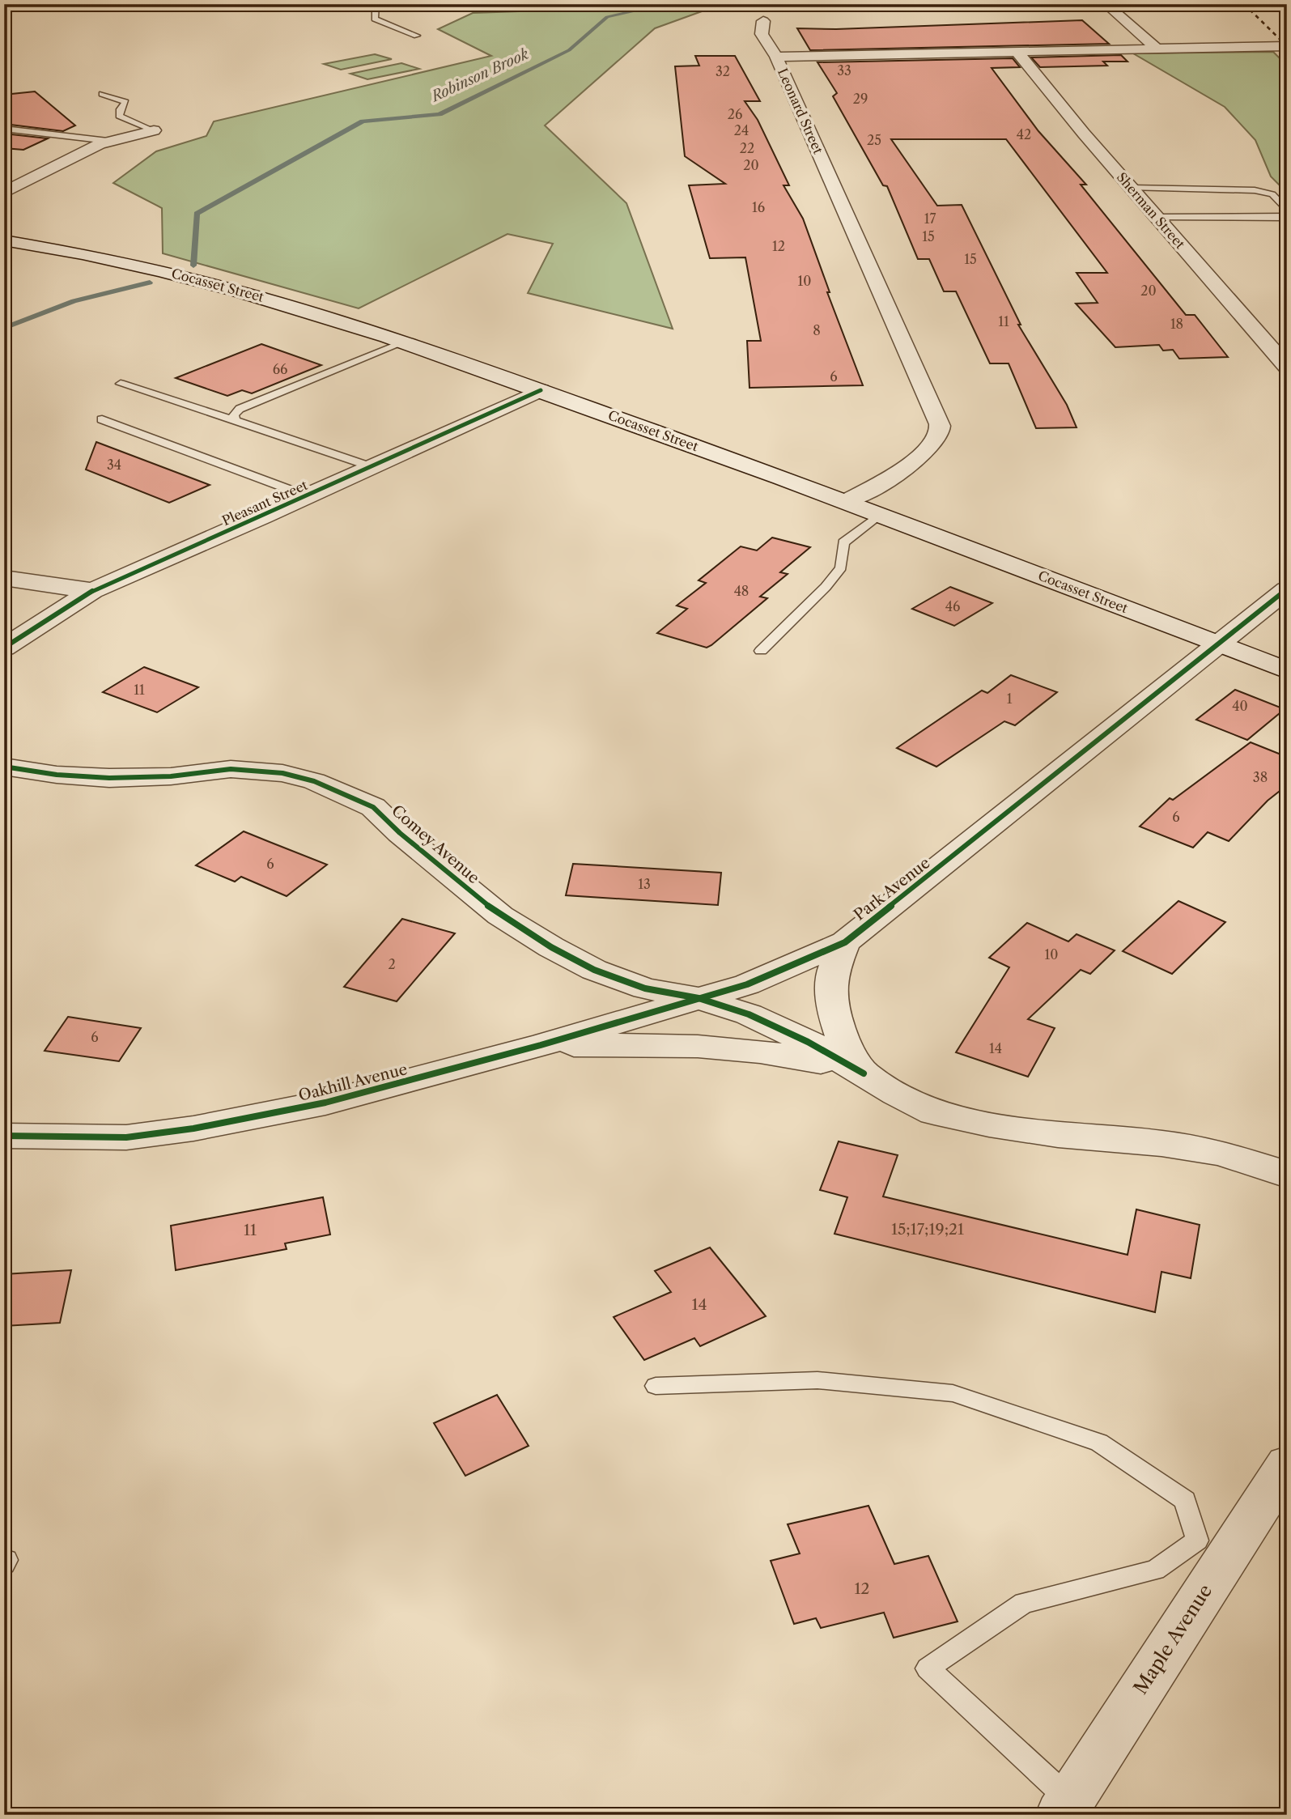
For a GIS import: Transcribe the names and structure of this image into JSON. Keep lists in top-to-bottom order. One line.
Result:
{"streets":{"street":["Leonard Street","Sherman Street","Cocasset Street","Pleasant Street","Comey Avenue","Park Avenue","Oakhill Avenue","Maple Avenue"]},"crossings":[["Leonard Street","Sherman Street"],["Leonard Street","Cocasset Street"],["Cocasset Street","Pleasant Street"],["Cocasset Street","Park Avenue"],["Comey Avenue","Park Avenue"],["Comey Avenue","Oakhill Avenue"],["Park Avenue","Oakhill Avenue"]],"water":["Robinson Brook"],"house_numbers":["33","32","29","26","24","42","25","22","20","16","17","15","12","15","10","20","11","18","8","66","6","34","48","46","11","1","40","38","6","6","13","10","2","6","14","15;17;19;21","11","14","12"]}
